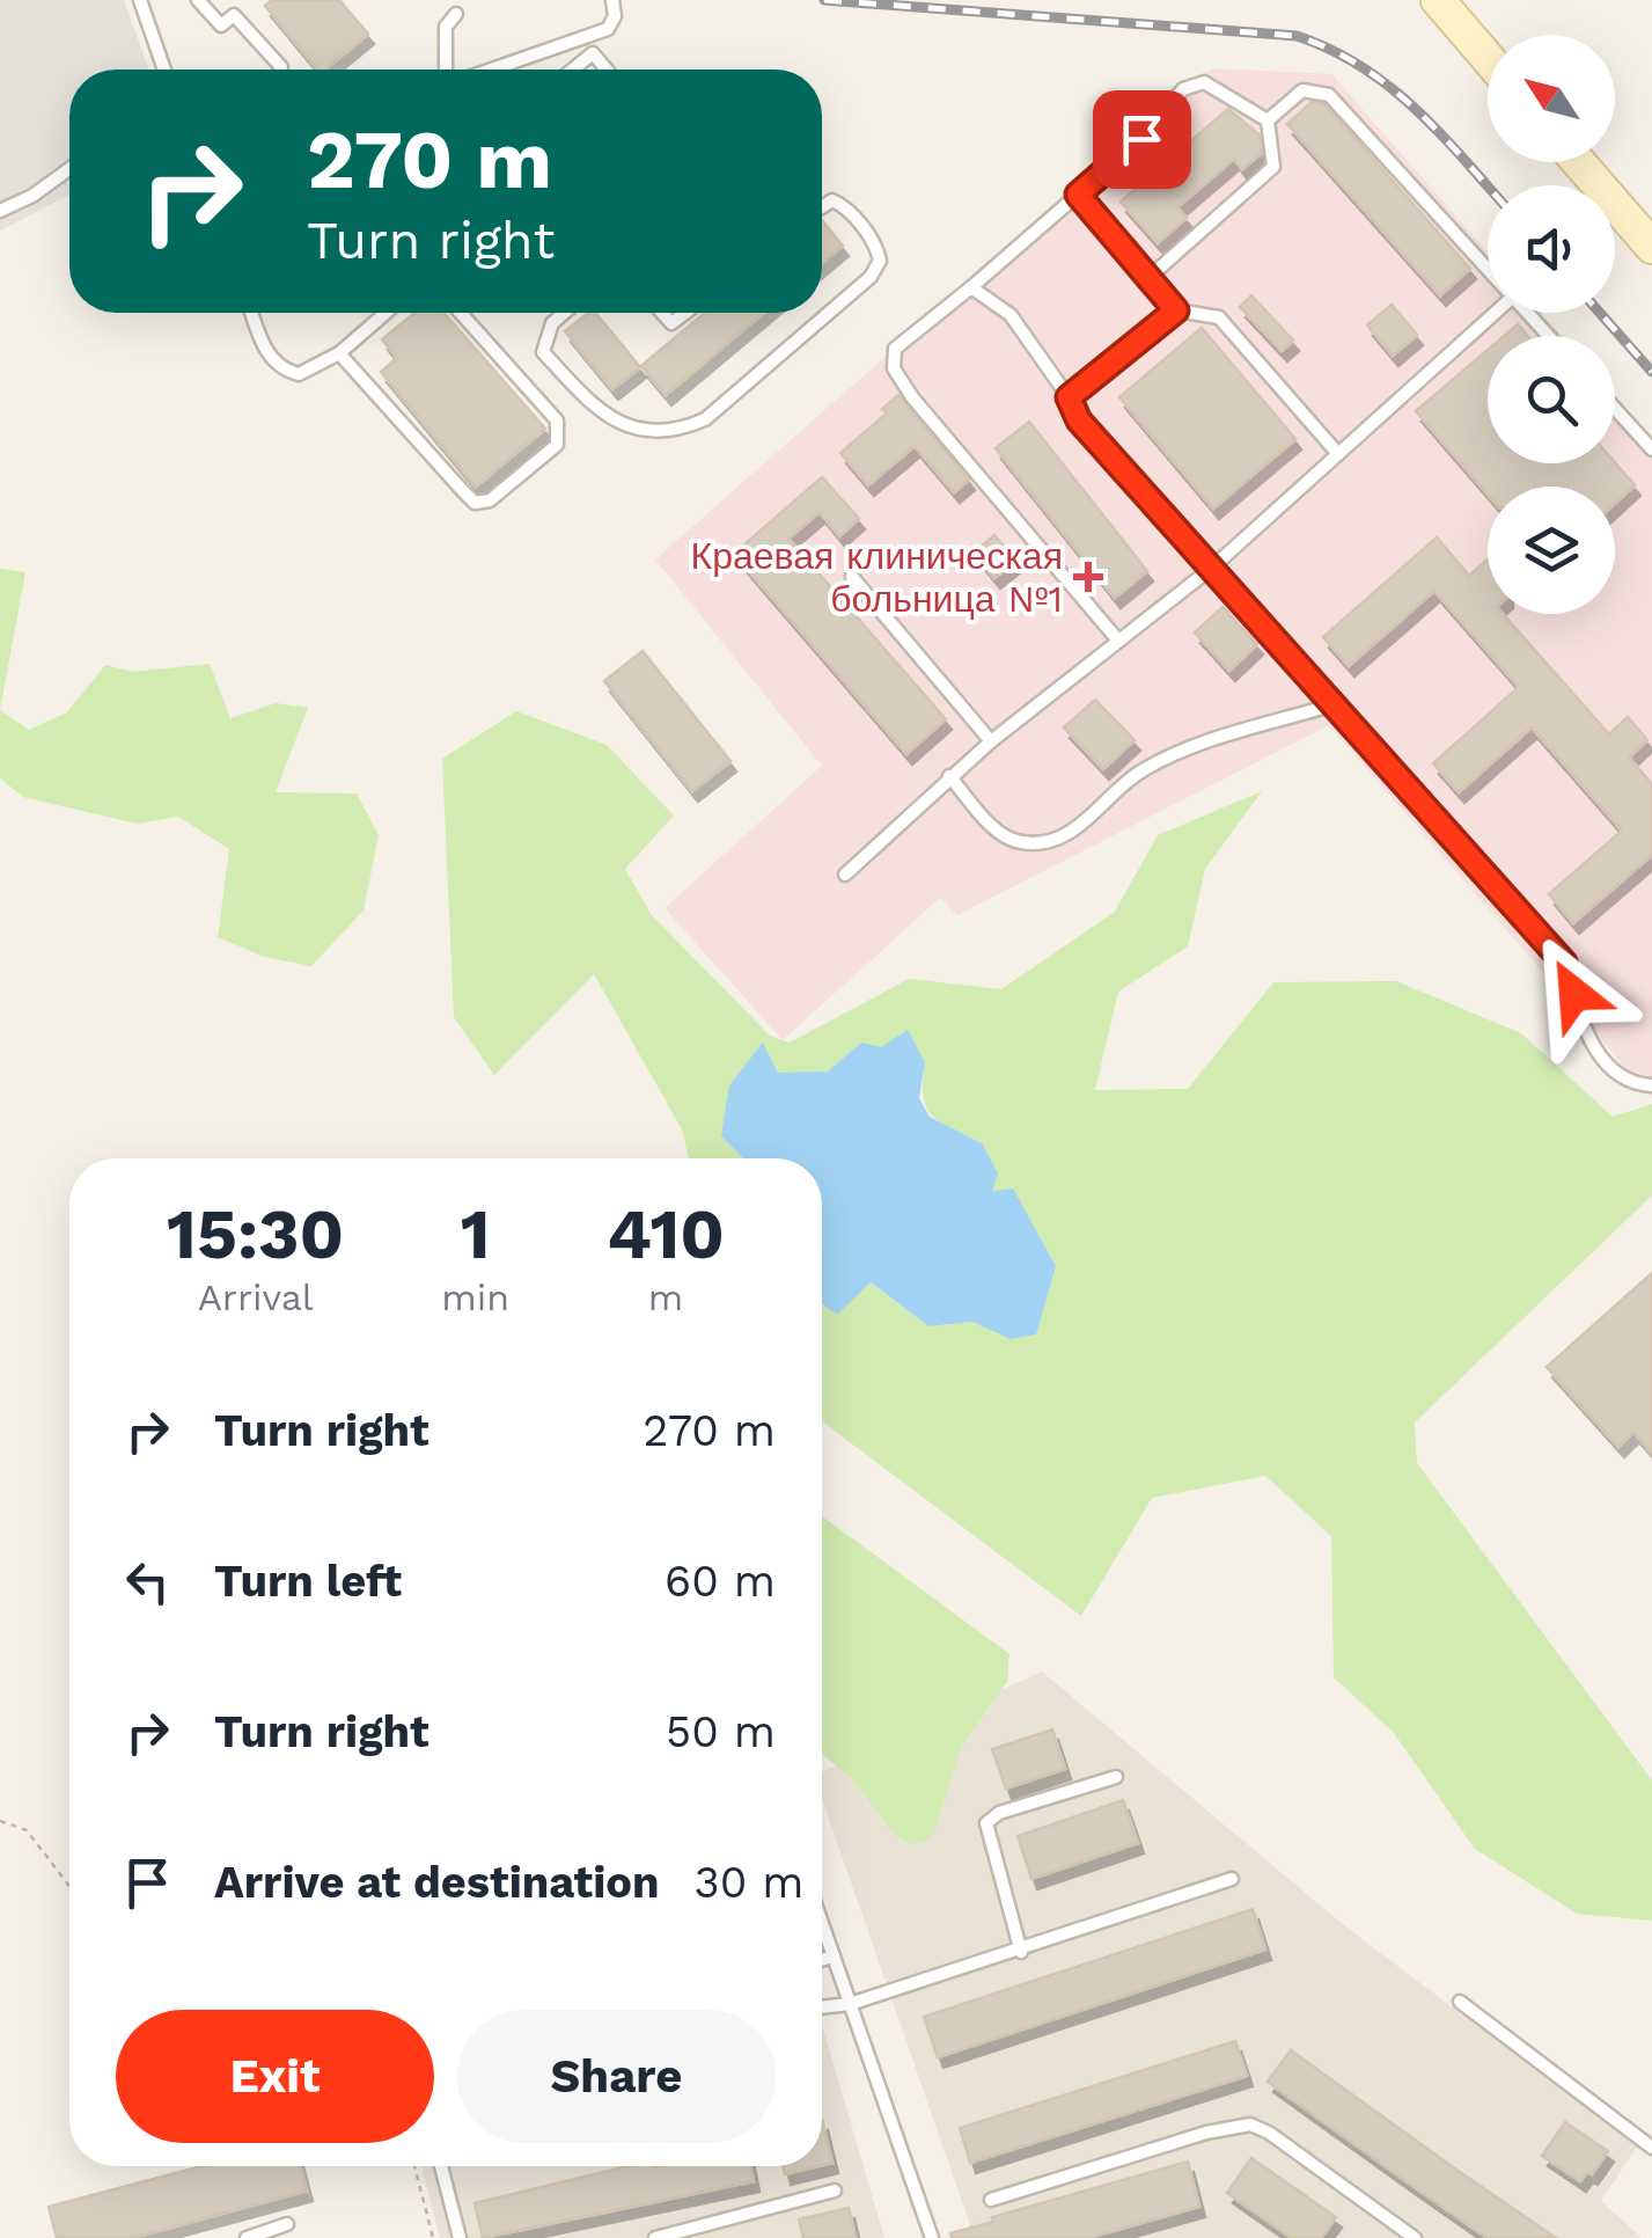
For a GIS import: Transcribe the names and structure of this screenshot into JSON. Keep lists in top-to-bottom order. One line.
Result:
{"places":{"health":["Краевая клиническая больница №1"]},"north":"top left","page":{"turn":["270 m","Turn right"],"eta":["15:30","Arrival","1","min","410","m"],"list":[{"name":"Turn right","value":"270 m"},{"name":"Turn left","value":"60 m"},{"name":"Turn right","value":"50 m"},{"name":"Arrive at destination","value":"30 m"}],"buttons":["Exit","Share"]}}
